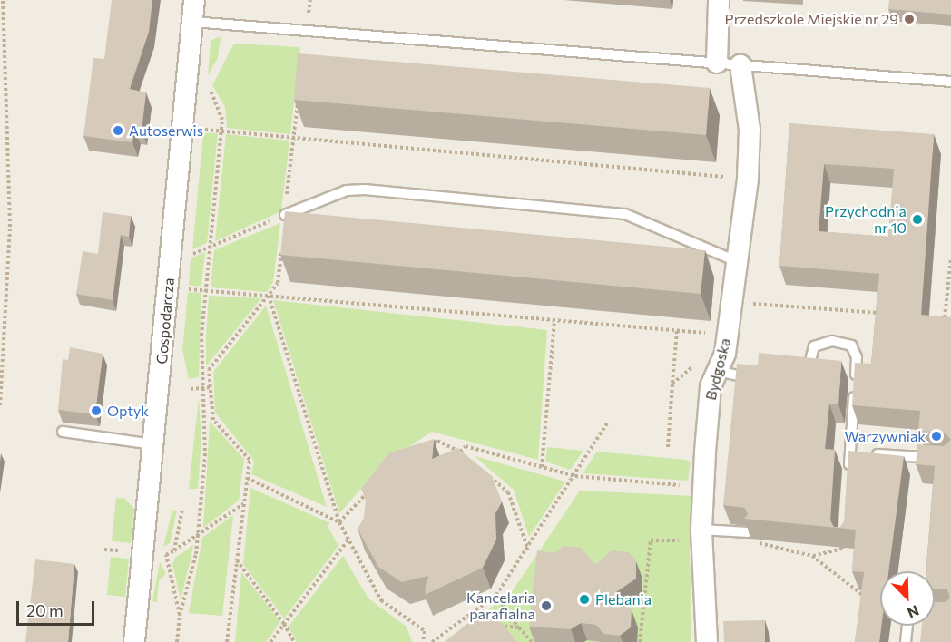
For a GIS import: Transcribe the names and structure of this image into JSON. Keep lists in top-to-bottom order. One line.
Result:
{"streets":{"street":["Gospodarcza","Bydgoska"]},"places":["Przedszkole Miejskie nr 29","Autoserwis","Przychodnia nr 10","Optyk","Warzywniak","Plebania","Kancelaria parafialna"],"scale_bar":"20 m","north":"bottom right"}
